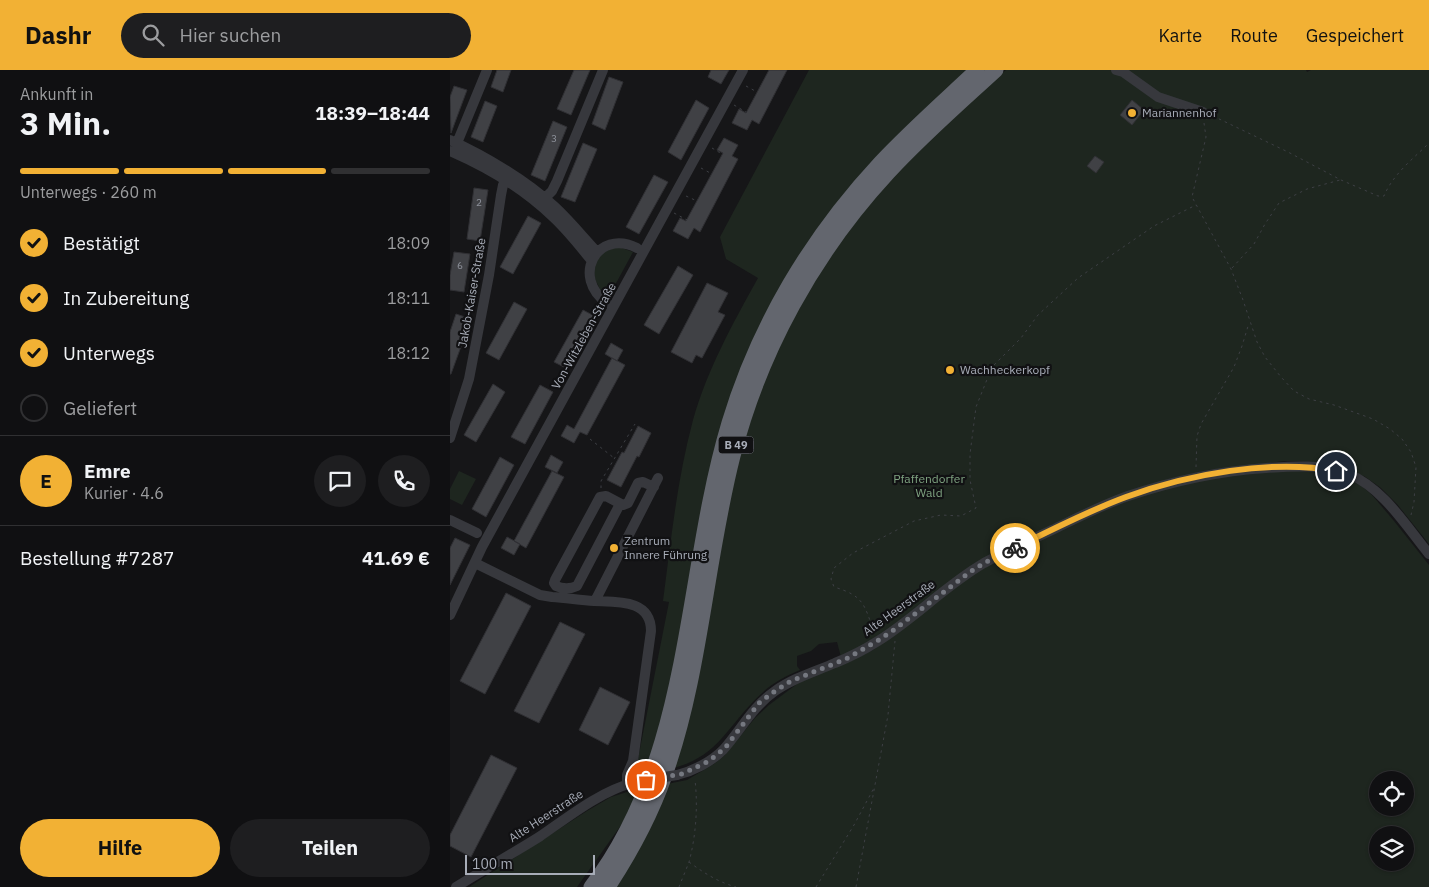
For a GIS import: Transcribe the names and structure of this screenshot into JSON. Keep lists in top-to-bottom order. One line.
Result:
{"streets":{"highway":["B 49"],"street":["Jakob-Kaiser-Straße","Von-Witzleben-Straße","Alte Heerstraße"]},"parks":["Pfaffendorfer Wald"],"places":["Mariannenhof","Wachheckerkopf","Zentrum Innere Führung"],"house_numbers":["3","2","6"],"scale_bar":"100 m","page":{"header":"Dashr","search":"Hier suchen","nav":["Karte","Route","Gespeichert"],"heading":["3 Min.","Ankunft in","18:39–18:44"],"panel":["Emre","Kurier · 4.6","Bestellung #7287","41.69 €"],"bar":"Unterwegs · 260 m","list":[["Bestätigt","18:09"],["In Zubereitung","18:11"],["Unterwegs","18:12"],"Geliefert"],"round":"E","buttons":["Hilfe","Teilen"],"scale":"100 m"}}
